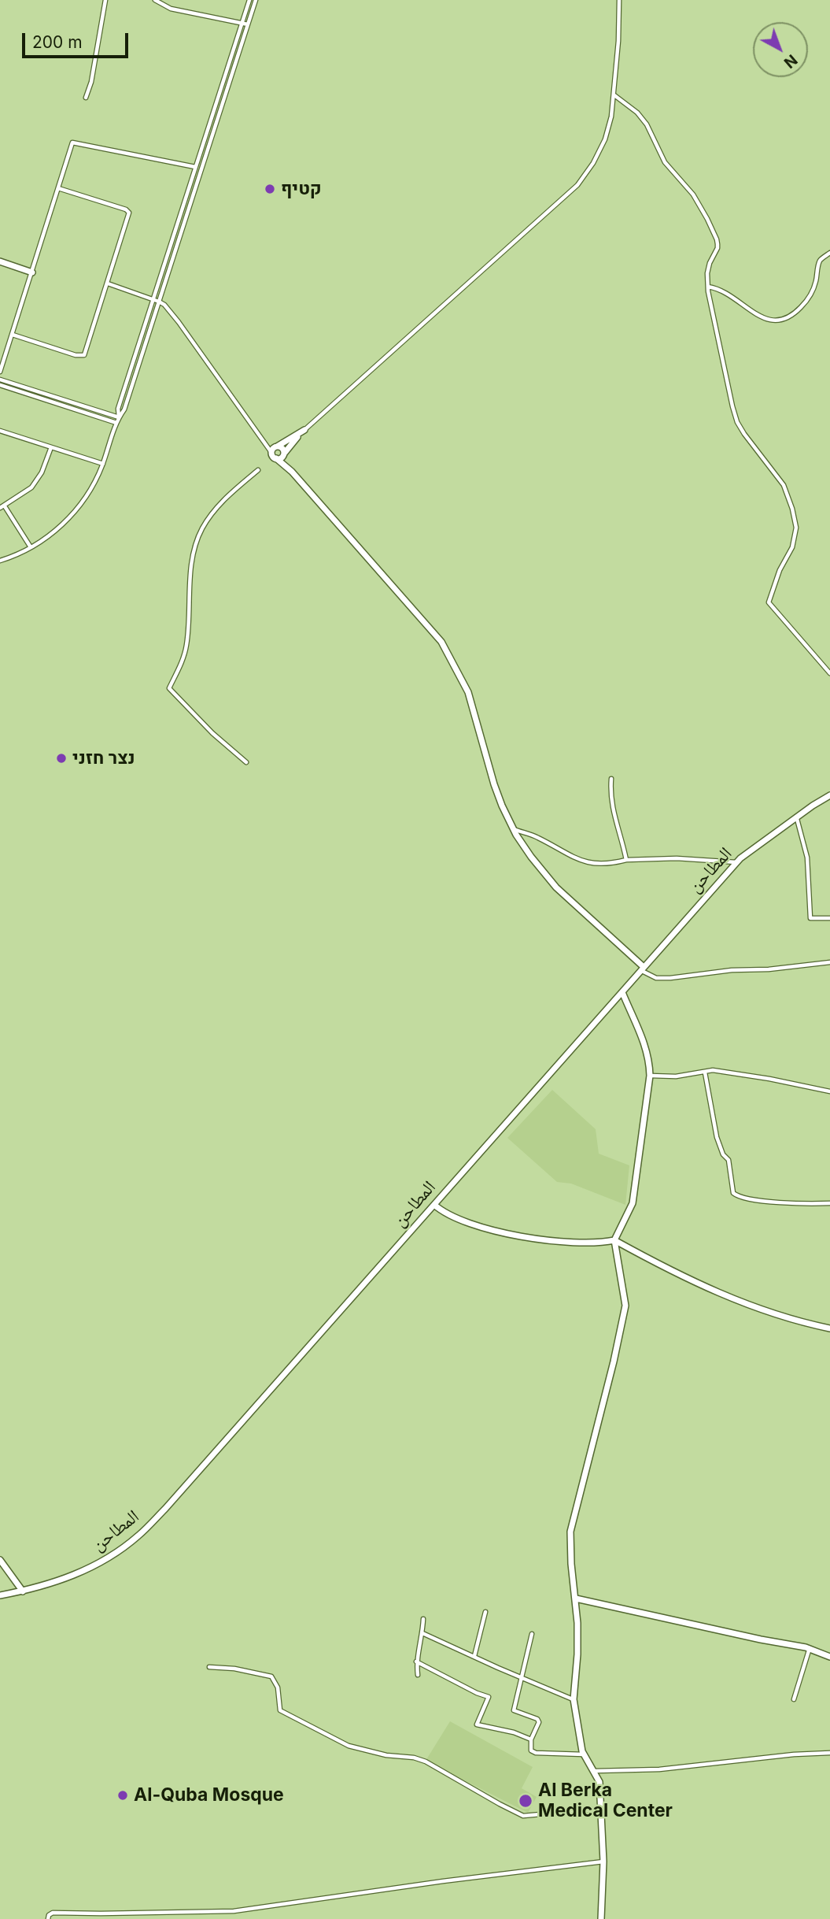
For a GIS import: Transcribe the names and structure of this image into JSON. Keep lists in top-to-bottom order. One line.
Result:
{"streets":{"street":["المطاحن"]},"places":["קטיף","נצר חזני","Al-Quba Mosque","Al Berka Medical Center"],"scale_bar":"200 m","north":"bottom right"}
